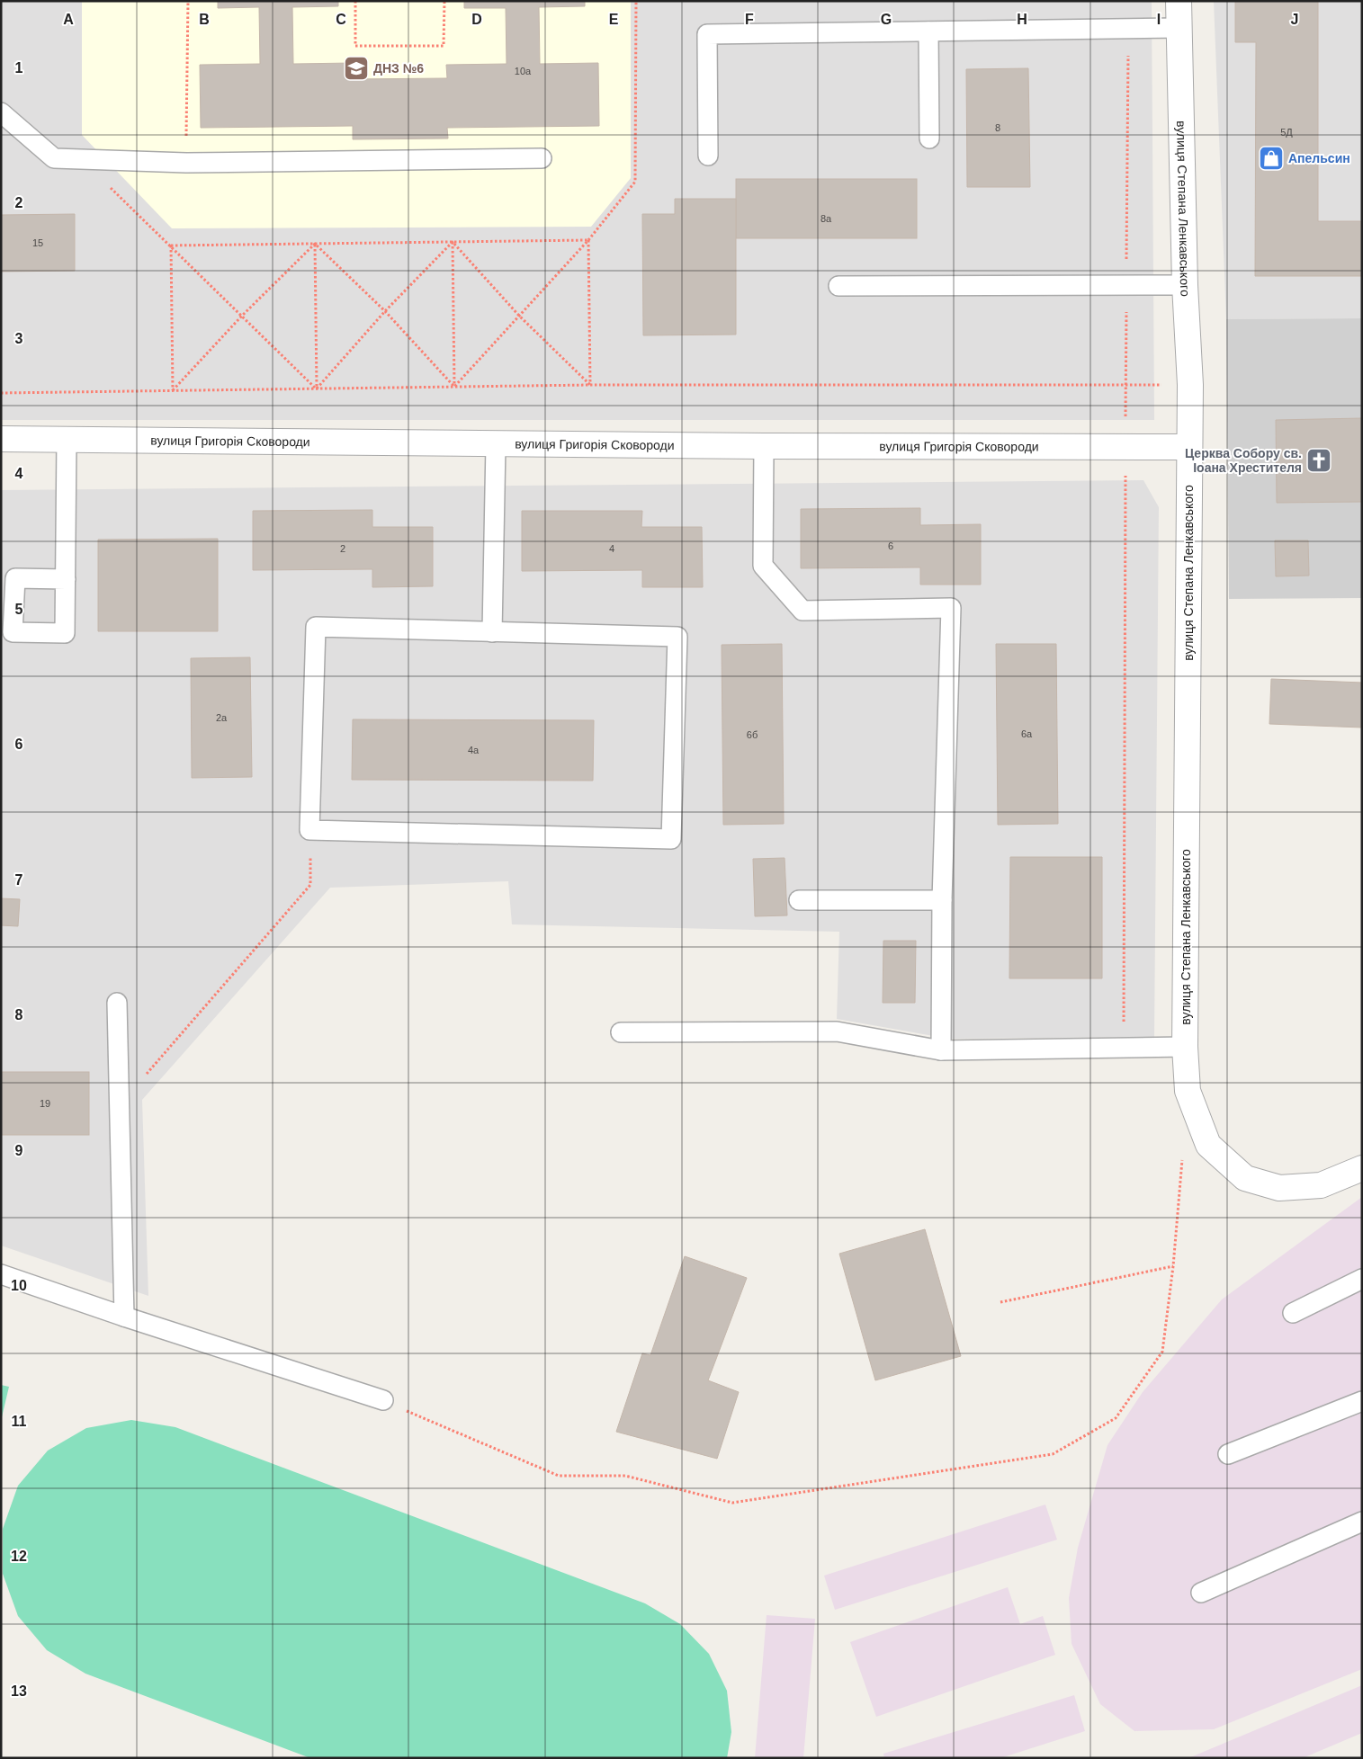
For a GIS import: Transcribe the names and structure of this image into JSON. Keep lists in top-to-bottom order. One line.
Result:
{"streets":{"street":["вулиця Степана Ленкавського","вулиця Григорія Сковороди"]},"crossings":[["вулиця Степана Ленкавського","вулиця Григорія Сковороди"]],"places":{"school or university":["ДНЗ №6"],"shop":["Апельсин"],"church":["Церква Собору св. Іоана Хрестителя"]},"house_numbers":["10а","8","5Д","8а","15","6","2","4","2а","6а","6б","4а","19"],"grid":{"columns":["A","B","C","D","E","F","G","H","I","J"],"rows":["1","2","3","4","5","6","7","8","9","10","11","12","13"]}}
